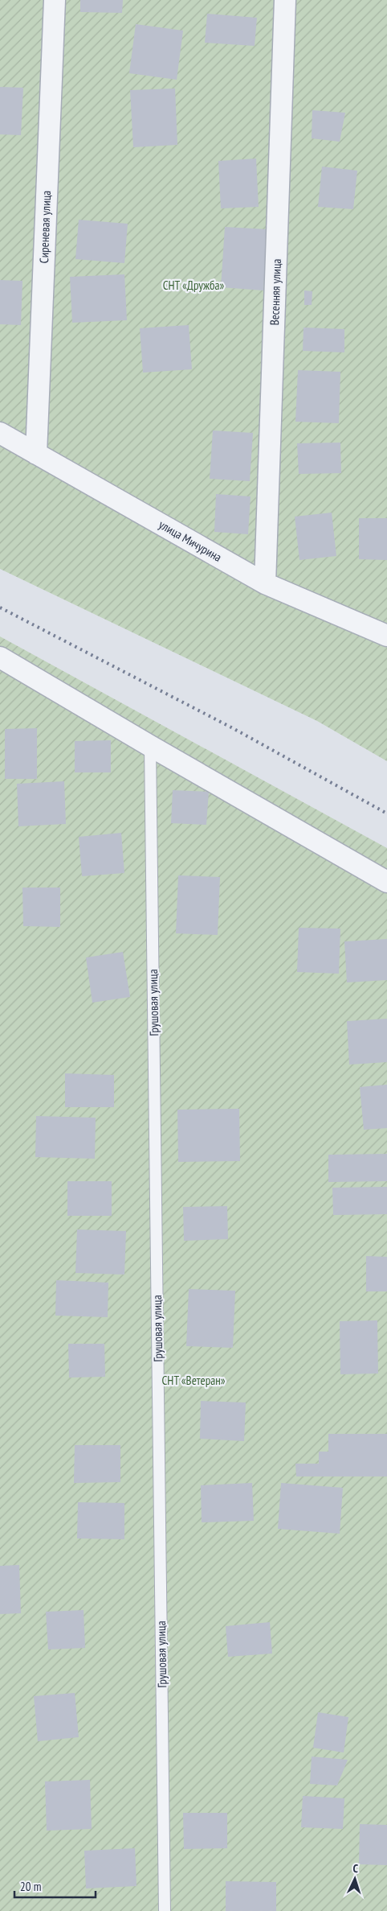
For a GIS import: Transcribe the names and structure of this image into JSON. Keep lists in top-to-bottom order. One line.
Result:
{"streets":{"street":["Сиреневая улица","Весенняя улица","улица Мичурина"],"lane":["Грушовая улица"]},"crossings":[["Сиреневая улица","улица Мичурина"],["Весенняя улица","улица Мичурина"]],"parks":["СНТ «Дружба»","СНТ «Ветеран»"],"scale_bar":"20 m","north":"top"}
